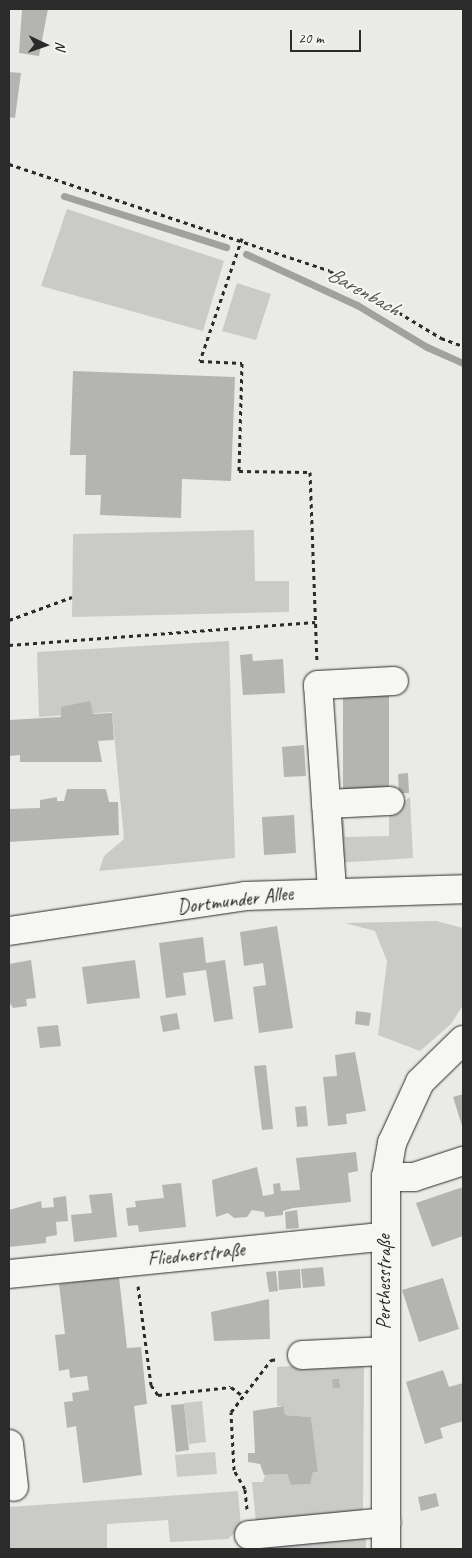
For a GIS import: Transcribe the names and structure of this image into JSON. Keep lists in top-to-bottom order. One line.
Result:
{"streets":{"street":["Dortmunder Allee","Fliednerstraße","Perthesstraße"]},"crossings":[["Fliednerstraße","Perthesstraße"]],"water":["Barenbach"],"scale_bar":"20 m","north":"right"}
